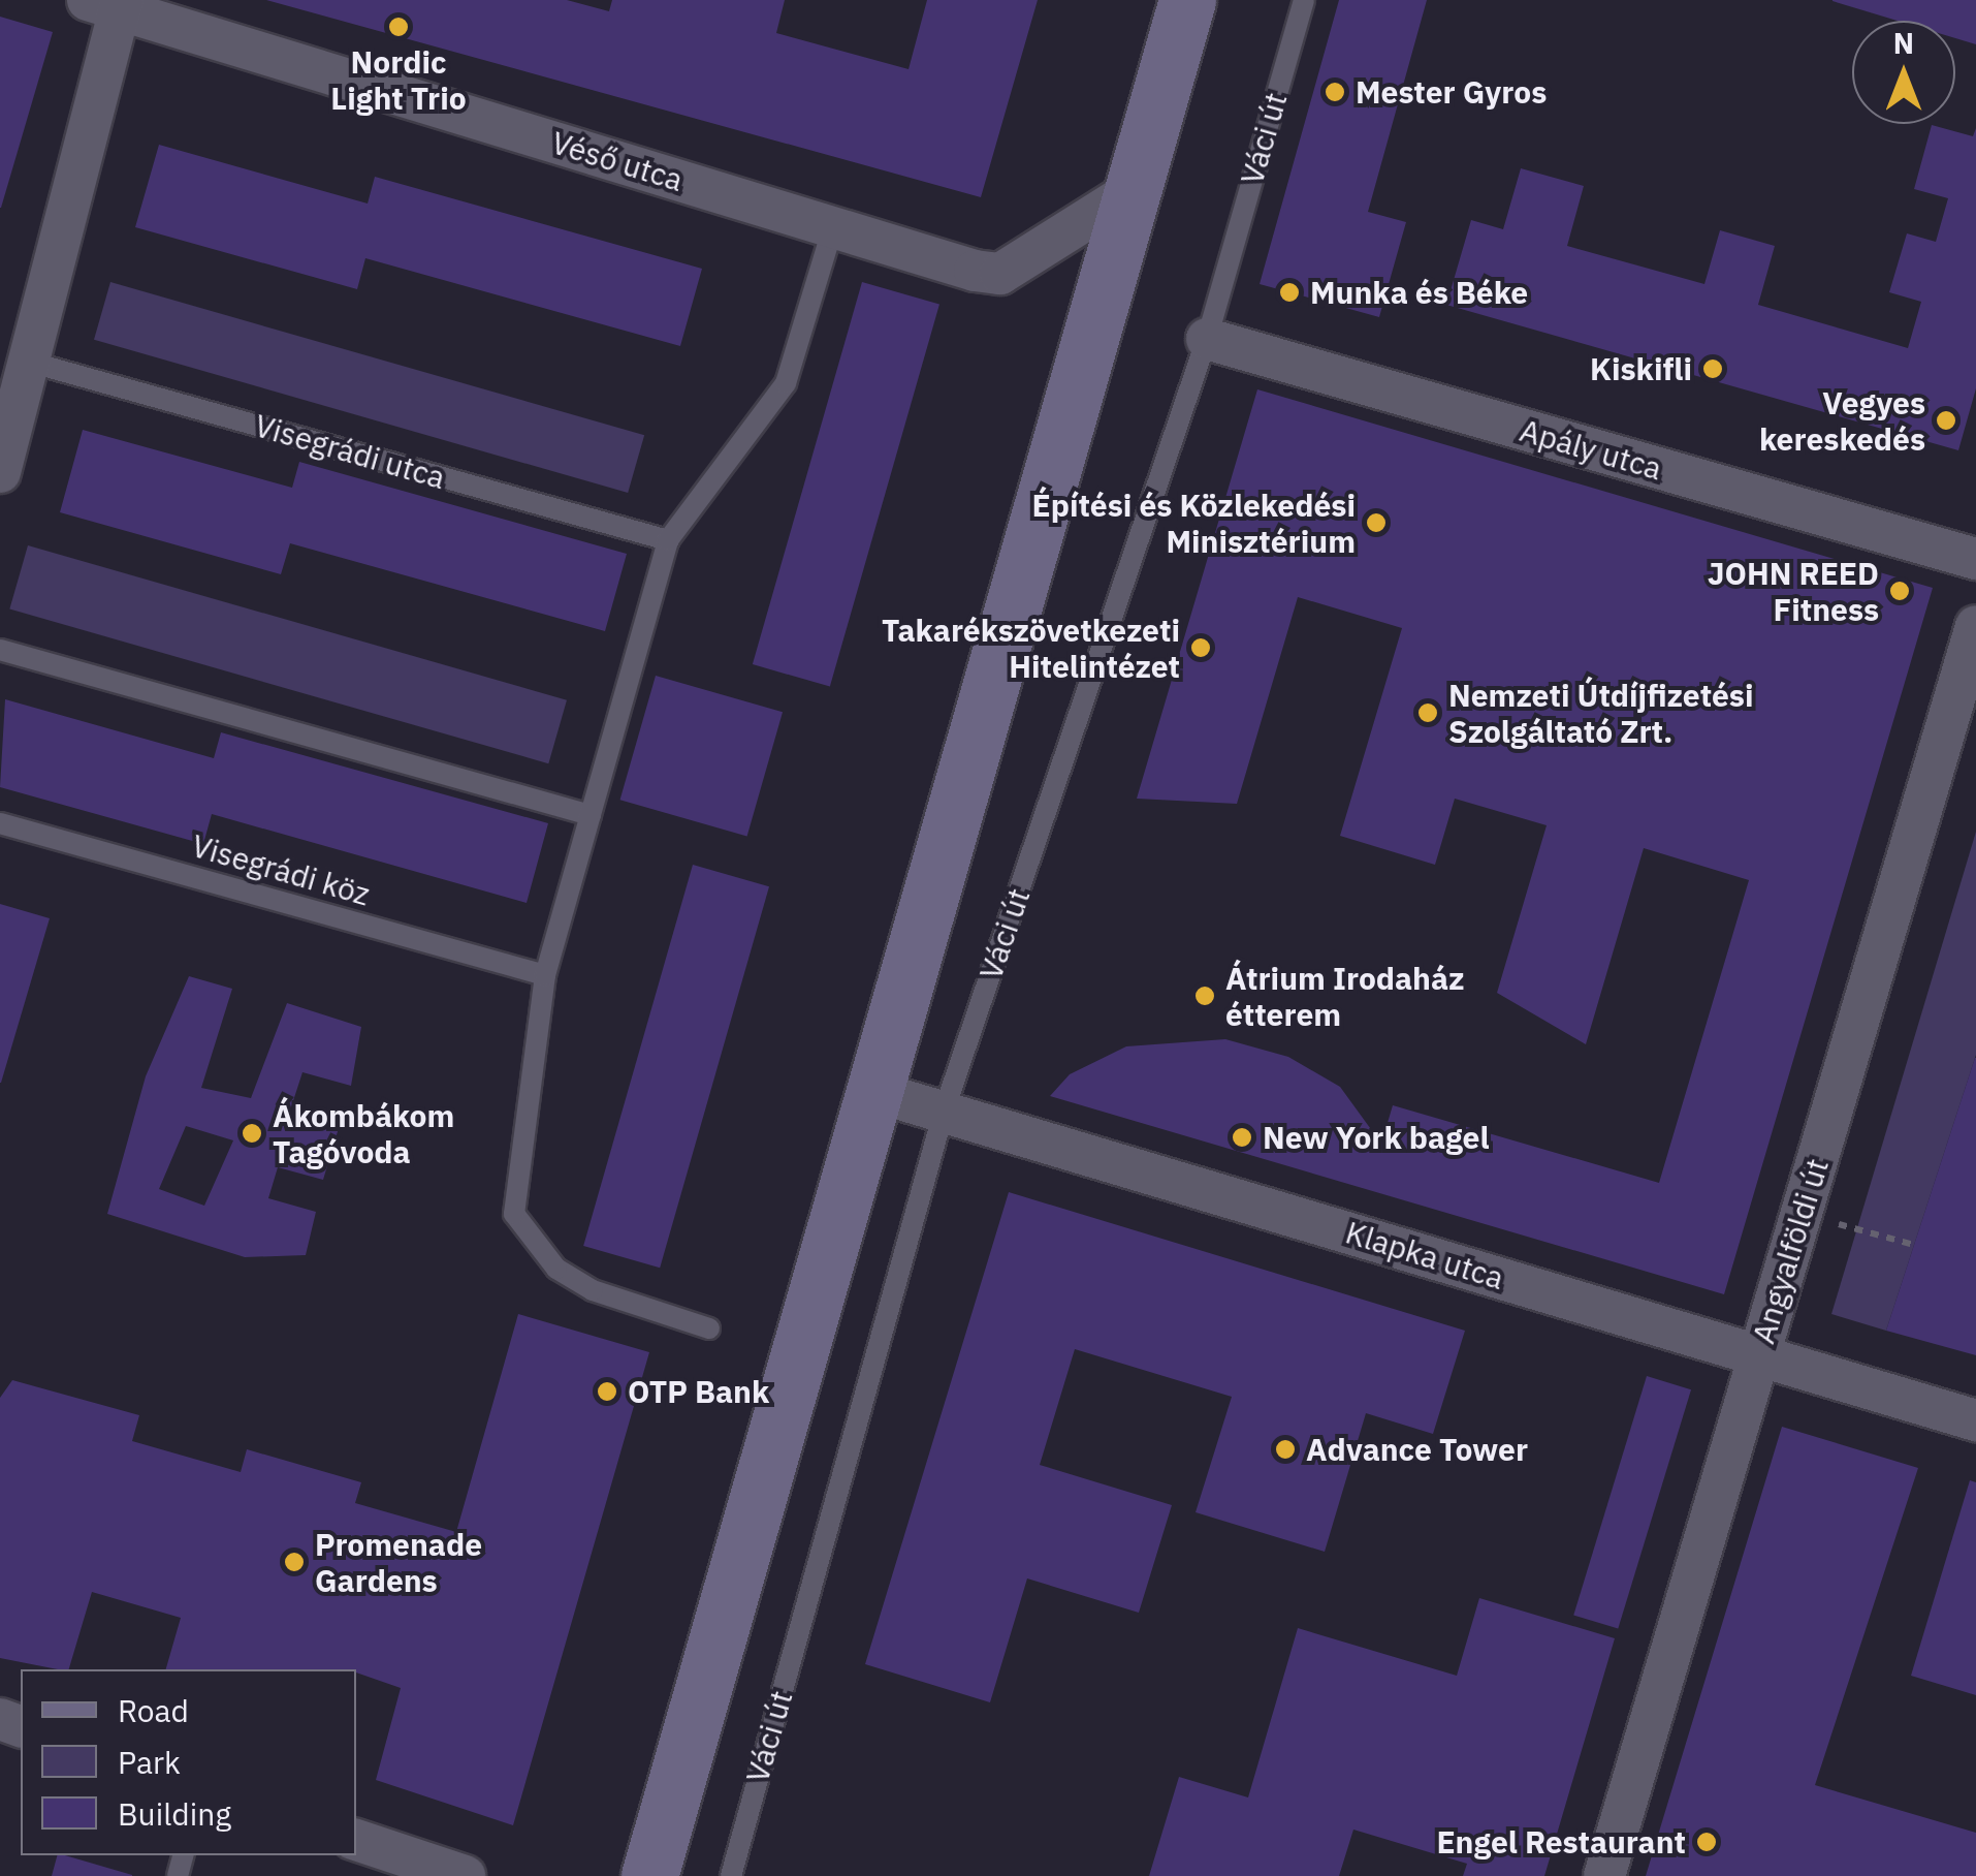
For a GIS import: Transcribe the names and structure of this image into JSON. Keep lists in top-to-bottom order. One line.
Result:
{"streets":{"street":["Véső utca","Apály utca","Angyalföldi út","Klapka utca"],"lane":["Váci út","Visegrádi utca","Visegrádi köz"]},"crossings":[["Váci út","Apály utca"],["Váci út","Klapka utca"],["Angyalföldi út","Klapka utca"]],"places":["Nordic Light Trio","Mester Gyros","Munka és Béke","Kiskifli","Vegyes kereskedés","Építési és Közlekedési Minisztérium","JOHN REED Fitness","Takarékszövetkezeti Hitelintézet","Nemzeti Útdíjfizetési Szolgáltató Zrt.","Átrium Irodaház étterem","Ákombákom Tagóvoda","New York bagel","OTP Bank","Advance Tower","Promenade Gardens","Engel Restaurant"],"legend":["Road","Park","Building"],"north":"top"}
